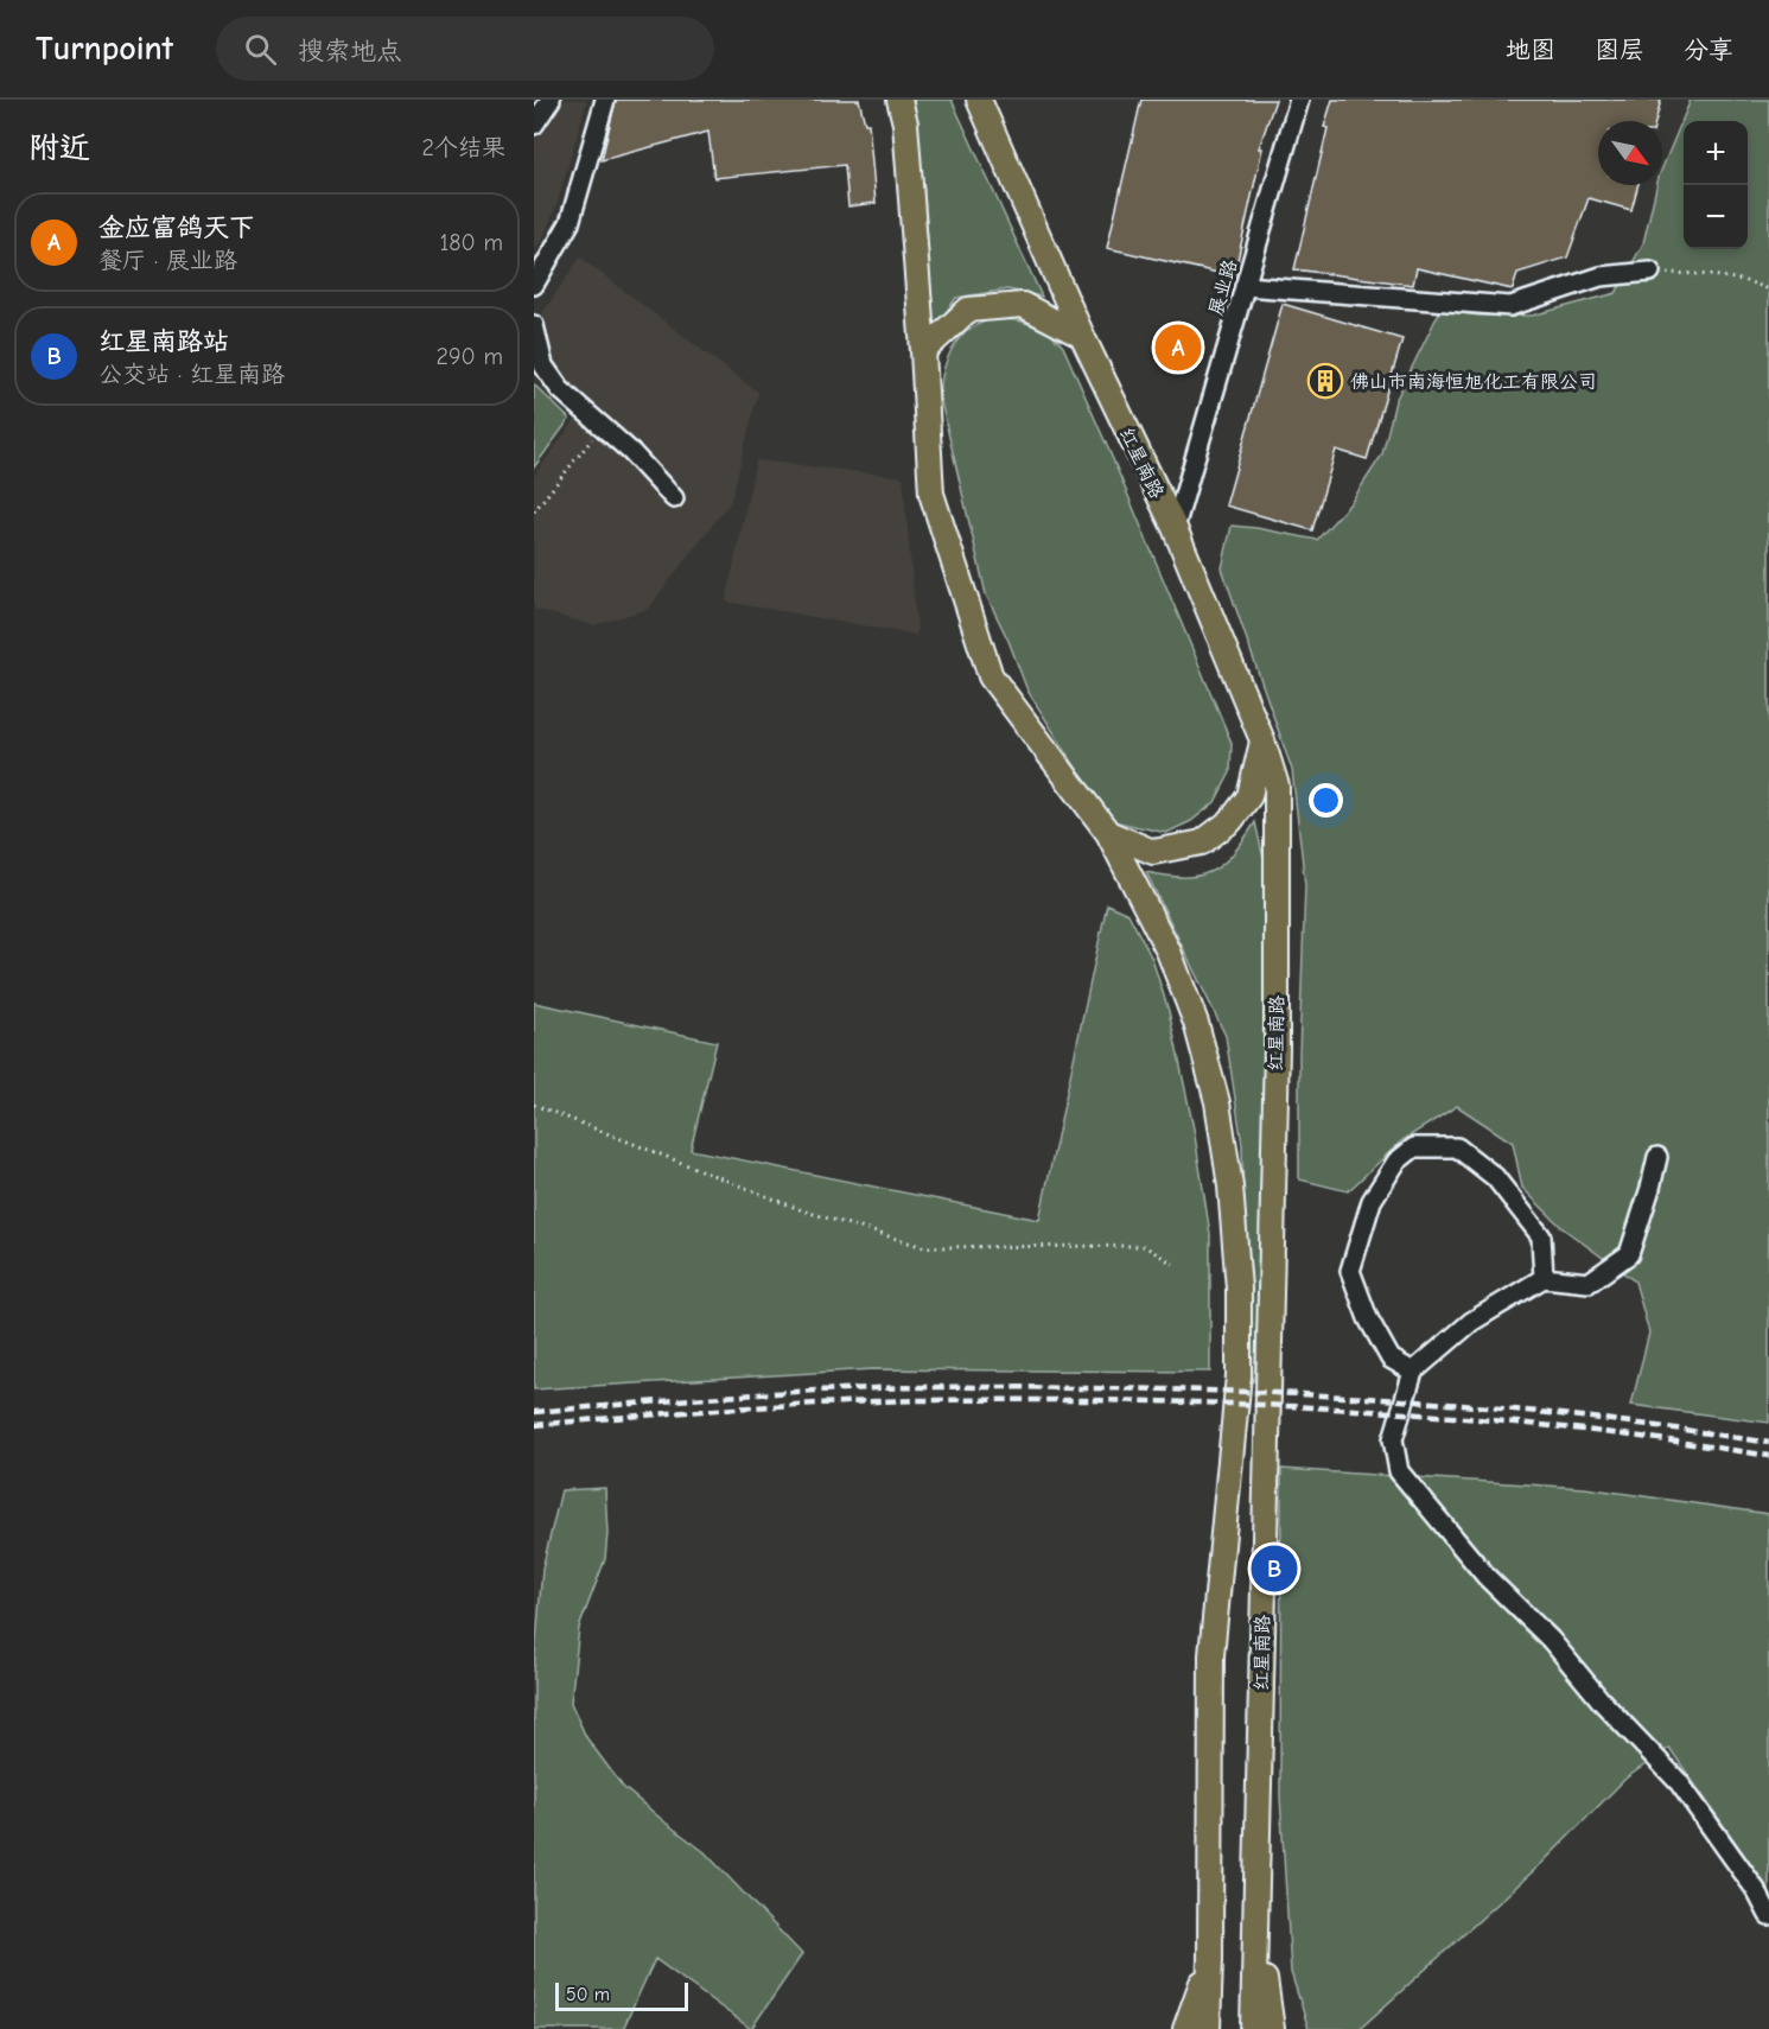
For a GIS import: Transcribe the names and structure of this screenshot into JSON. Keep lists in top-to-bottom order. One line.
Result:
{"streets":{"main road":["红星南路"],"street":["展业路"]},"crossings":[["展业路","红星南路"]],"places":{"building":["佛山市南海恒旭化工有限公司"]},"scale_bar":"50 m","north":"bottom right","page":{"header":"Turnpoint","search":"搜索地点","nav":["地图","图层","分享"],"heading":["附近","2个结果"],"map_buttons":["+","−"],"list":[{"mark":"A","name":"金应富鸽天下","note":"餐厅 · 展业路","value":"180 m"},{"mark":"B","name":"红星南路站","note":"公交站 · 红星南路","value":"290 m"}],"pins":["A","B"],"scale":"50 m"}}
